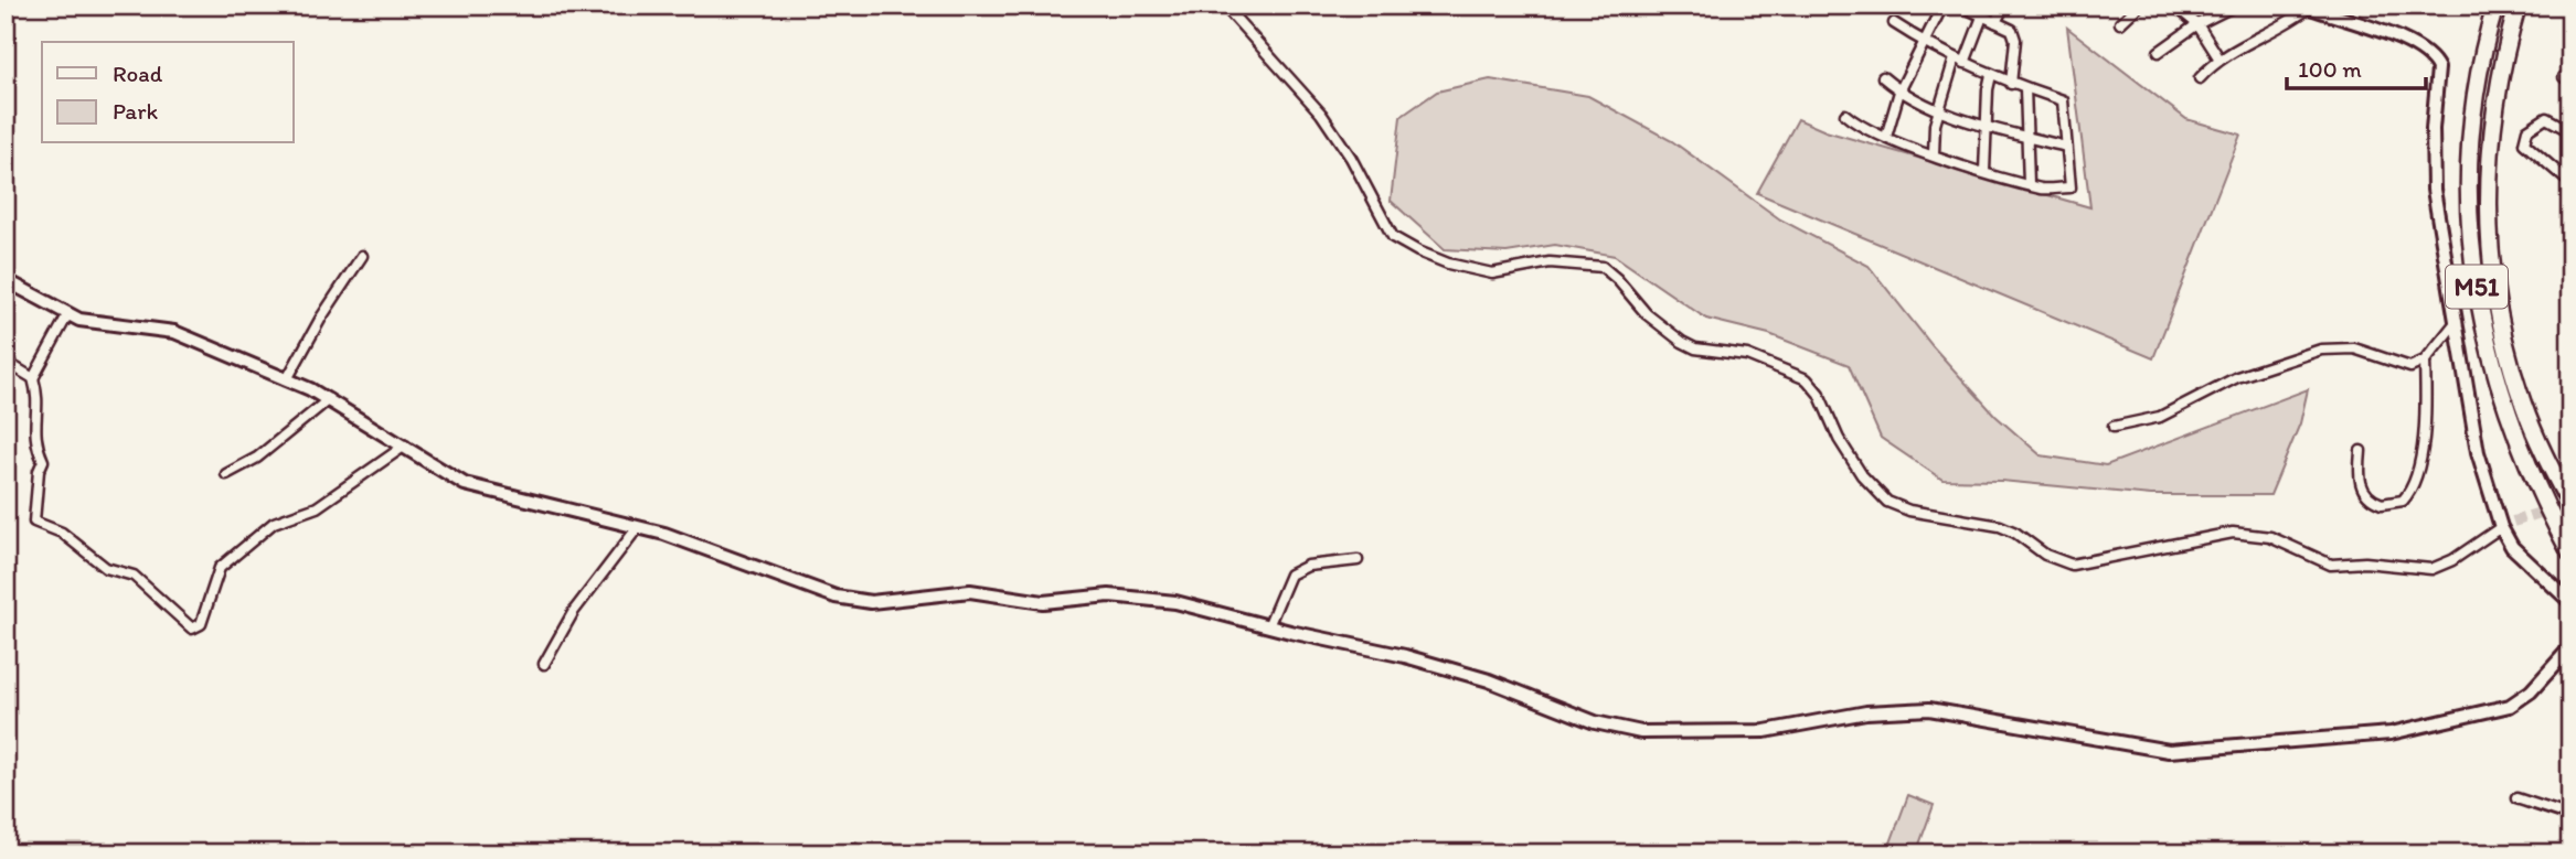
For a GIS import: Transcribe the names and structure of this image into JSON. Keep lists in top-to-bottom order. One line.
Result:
{"streets":{"highway":["M51"]},"legend":["Road","Park"],"scale_bar":"100 m"}
